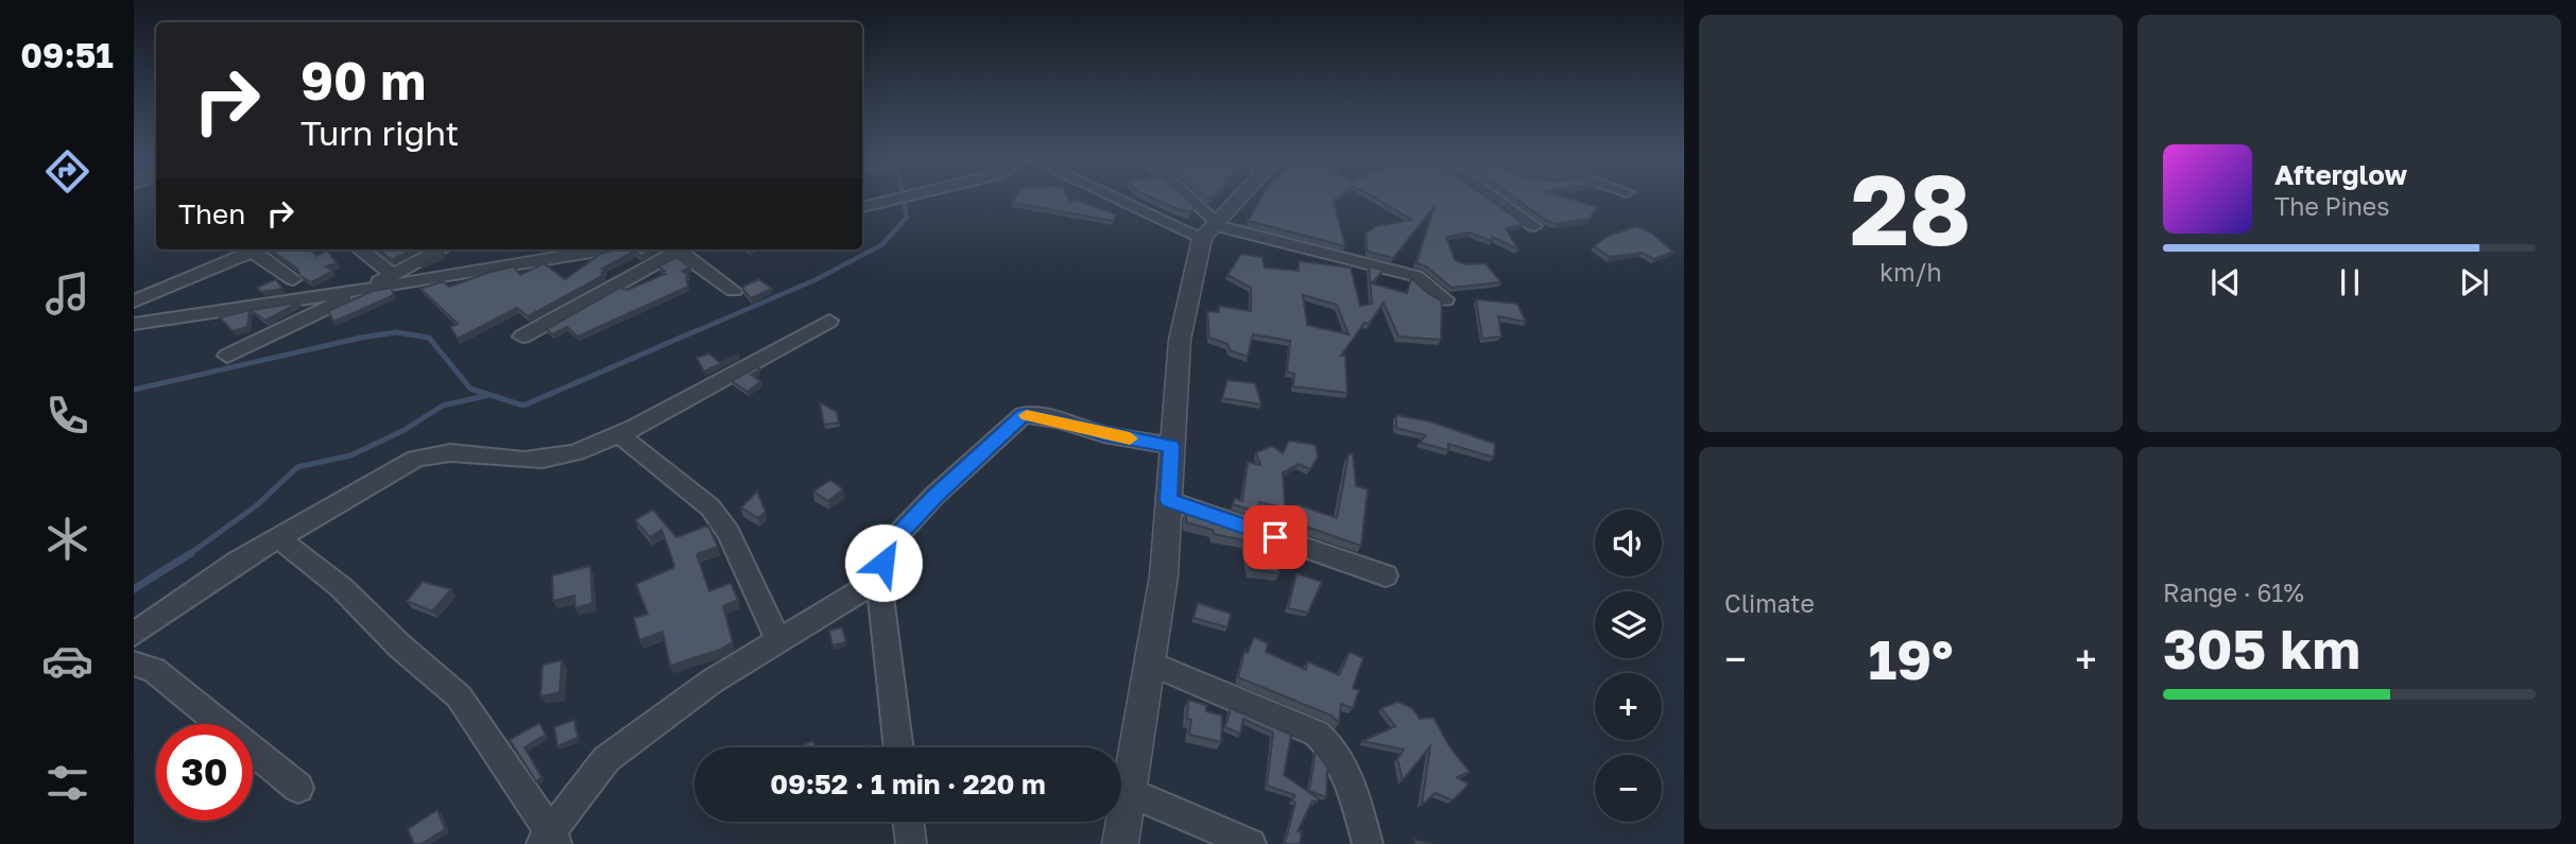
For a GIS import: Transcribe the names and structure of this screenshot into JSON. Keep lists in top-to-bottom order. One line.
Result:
{"page":{"tabs":"09:51","tile":[["28","km/h"],"Climate",["Range · 61%","305 km"]],"turn":["90 m","Turn right"],"song":["Afterglow","The Pines"],"then":"Then","map_buttons":["+","−"],"heat":["−","19°","+"],"limit":"30","trip":"09:52 · 1 min · 220 m"}}
